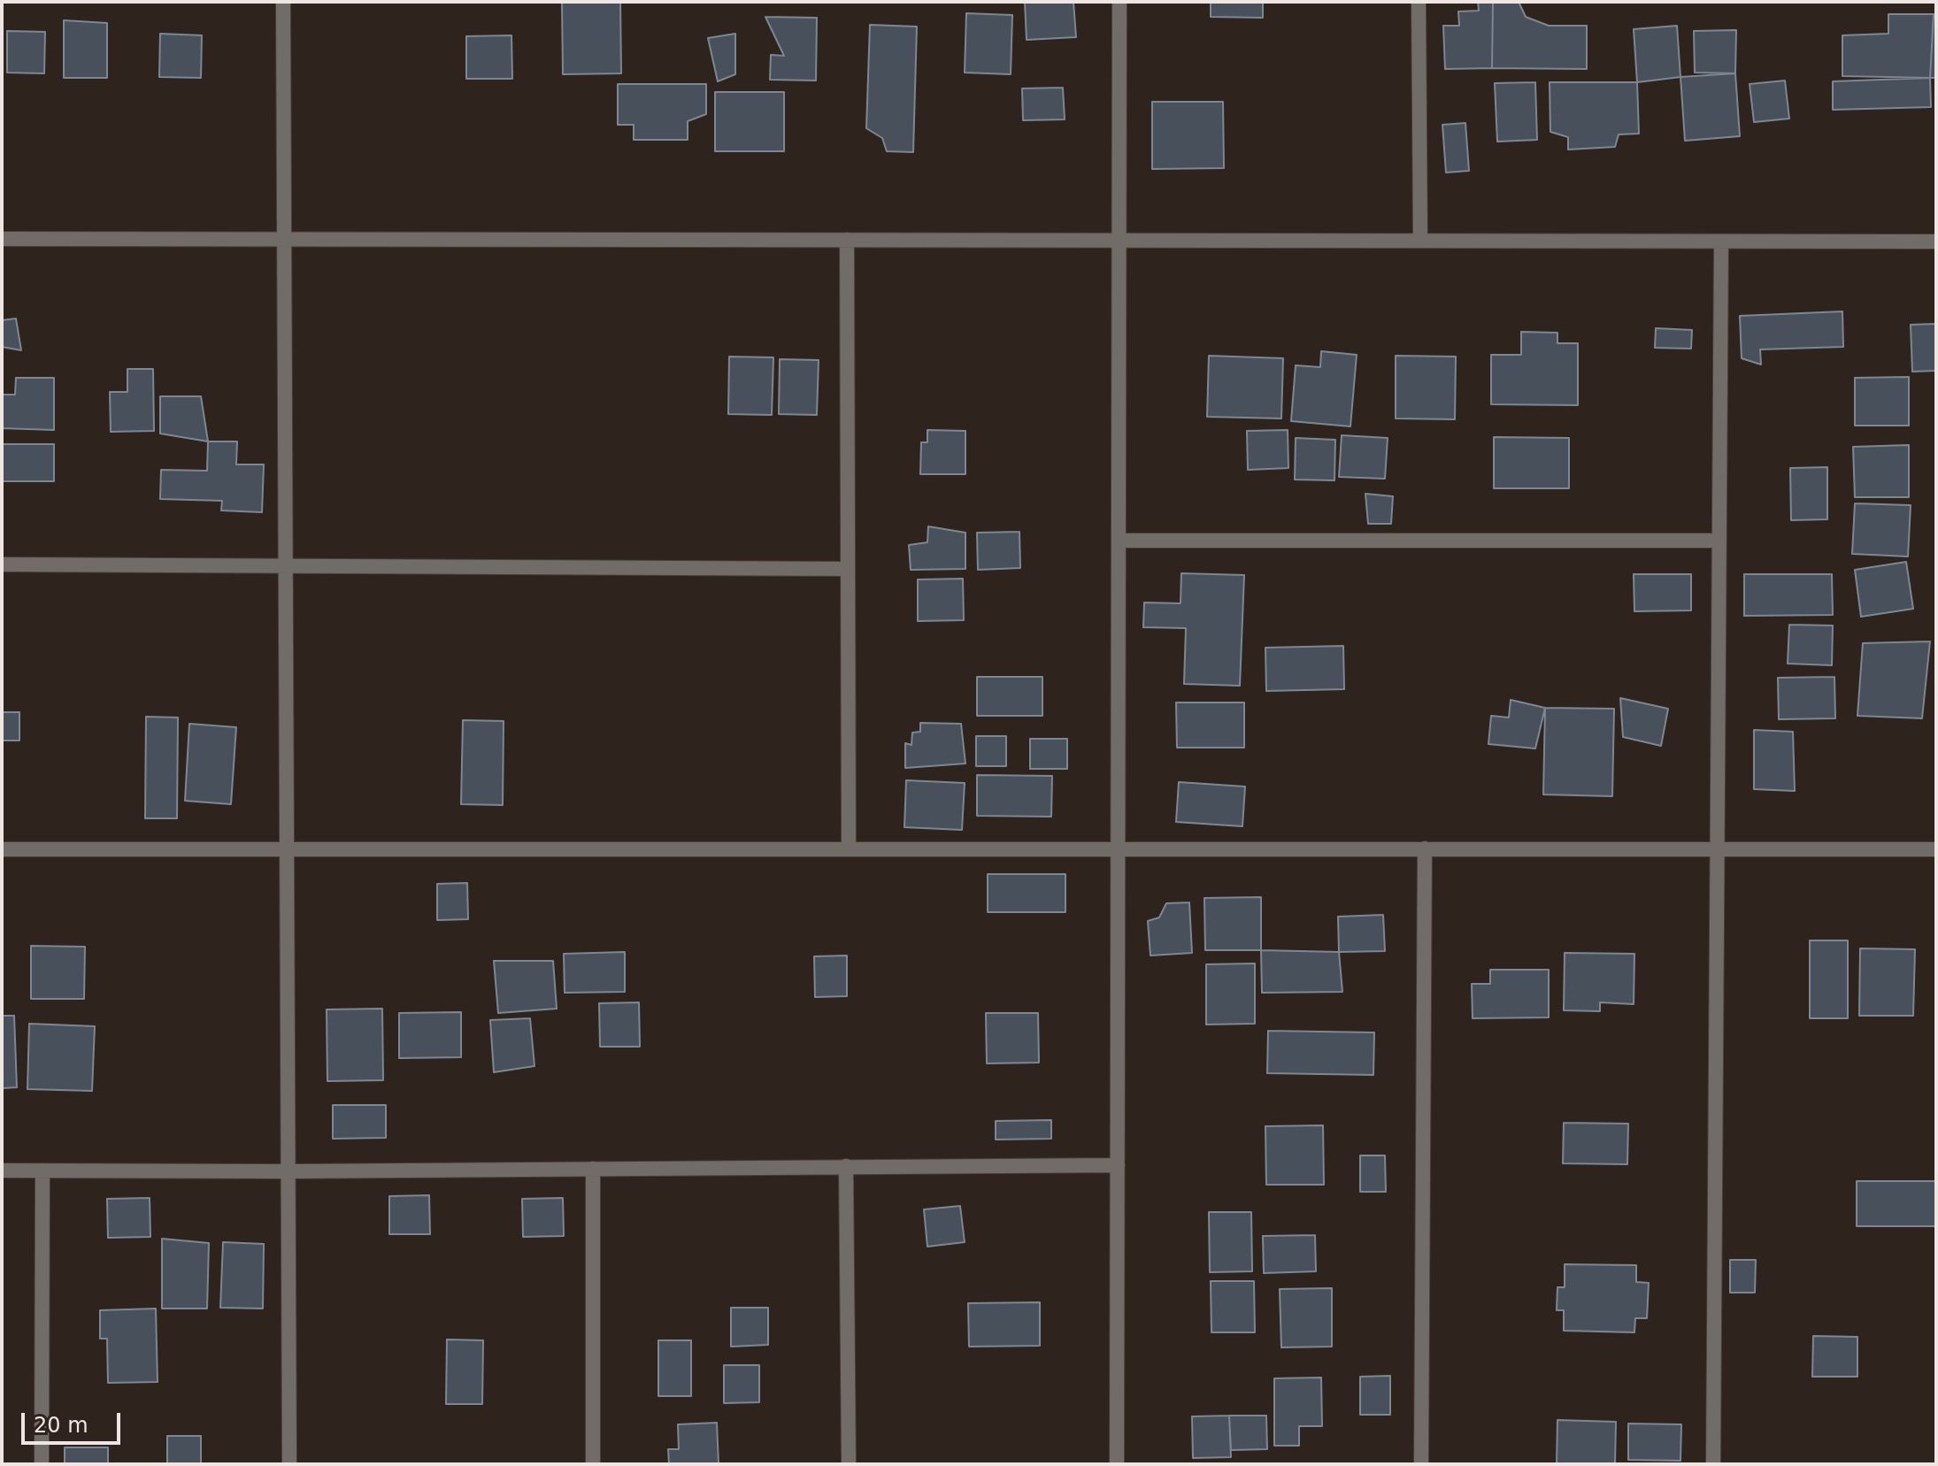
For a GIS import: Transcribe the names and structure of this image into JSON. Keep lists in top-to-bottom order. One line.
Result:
{"scale_bar":"20 m"}
